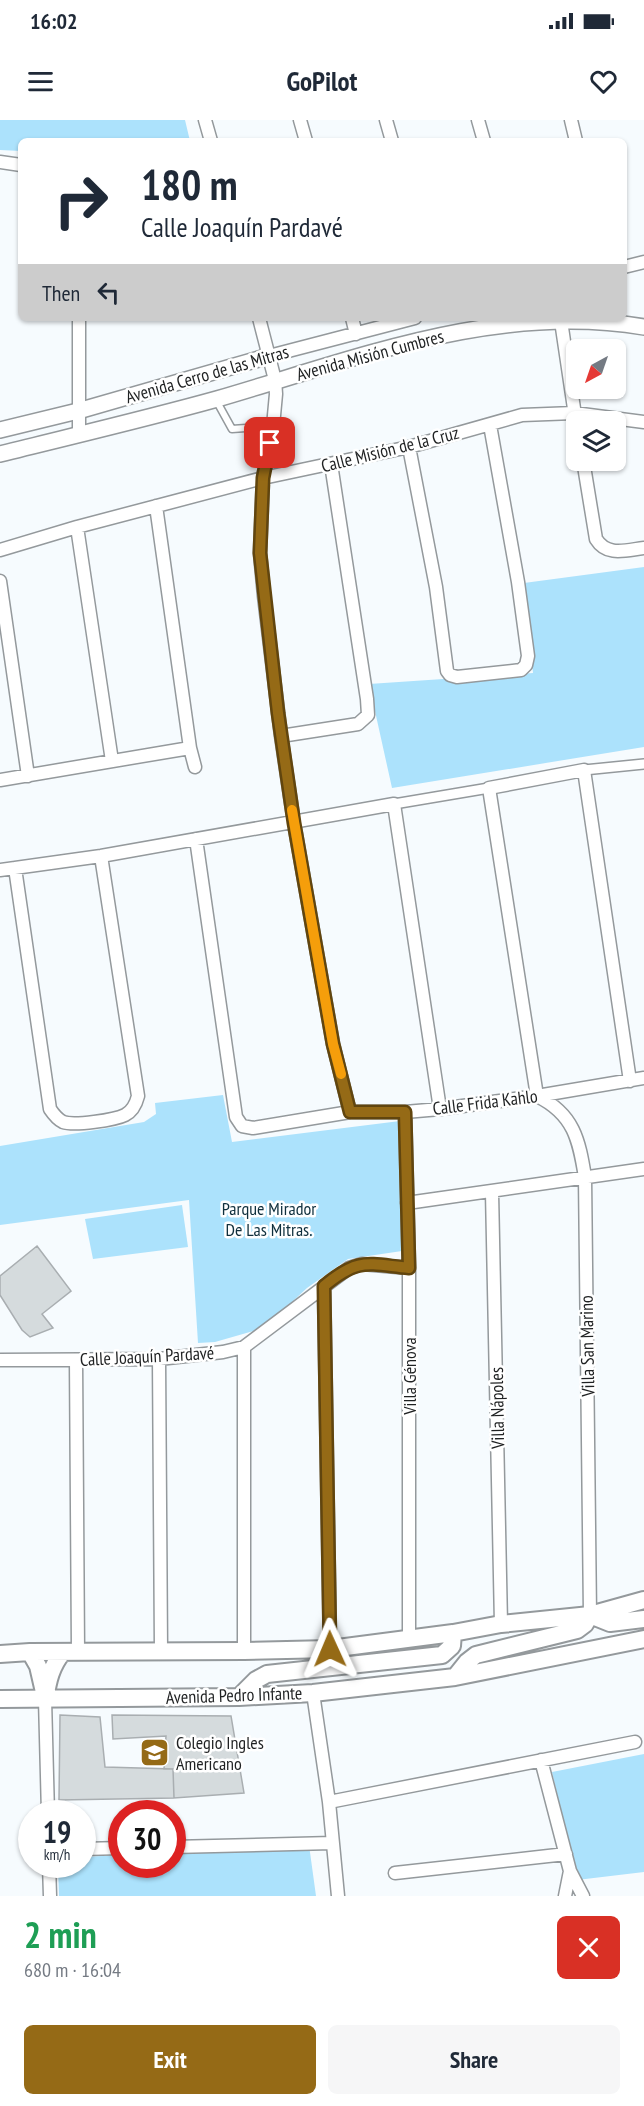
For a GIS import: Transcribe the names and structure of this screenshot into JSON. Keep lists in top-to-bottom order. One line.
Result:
{"streets":{"main road":["Avenida Pedro Infante"],"street":["Avenida Misión Cumbres","Avenida Cerro de las Mitras","Calle Misión de la Cruz","Calle Frida Kahlo","Villa San Marino","Calle Joaquín Pardavé","Villa Génova","Villa Nápoles"]},"crossings":[["Avenida Misión Cumbres","Avenida Cerro de las Mitras"],["Calle Frida Kahlo","Villa San Marino"],["Calle Frida Kahlo","Villa Génova"],["Calle Joaquín Pardavé","Villa Génova"]],"parks":["Parque Mirador De Las Mitras."],"places":{"school or university":["Colegio Ingles Americano"]},"north":"bottom left","page":{"status":"16:02","header":"GoPilot","turn":["180 m","Calle Joaquín Pardavé"],"then":"Then","speed":"19 km/h","limit":"30","heading":["2 min","680 m · 16:04"],"buttons":["Exit","Share"]}}
